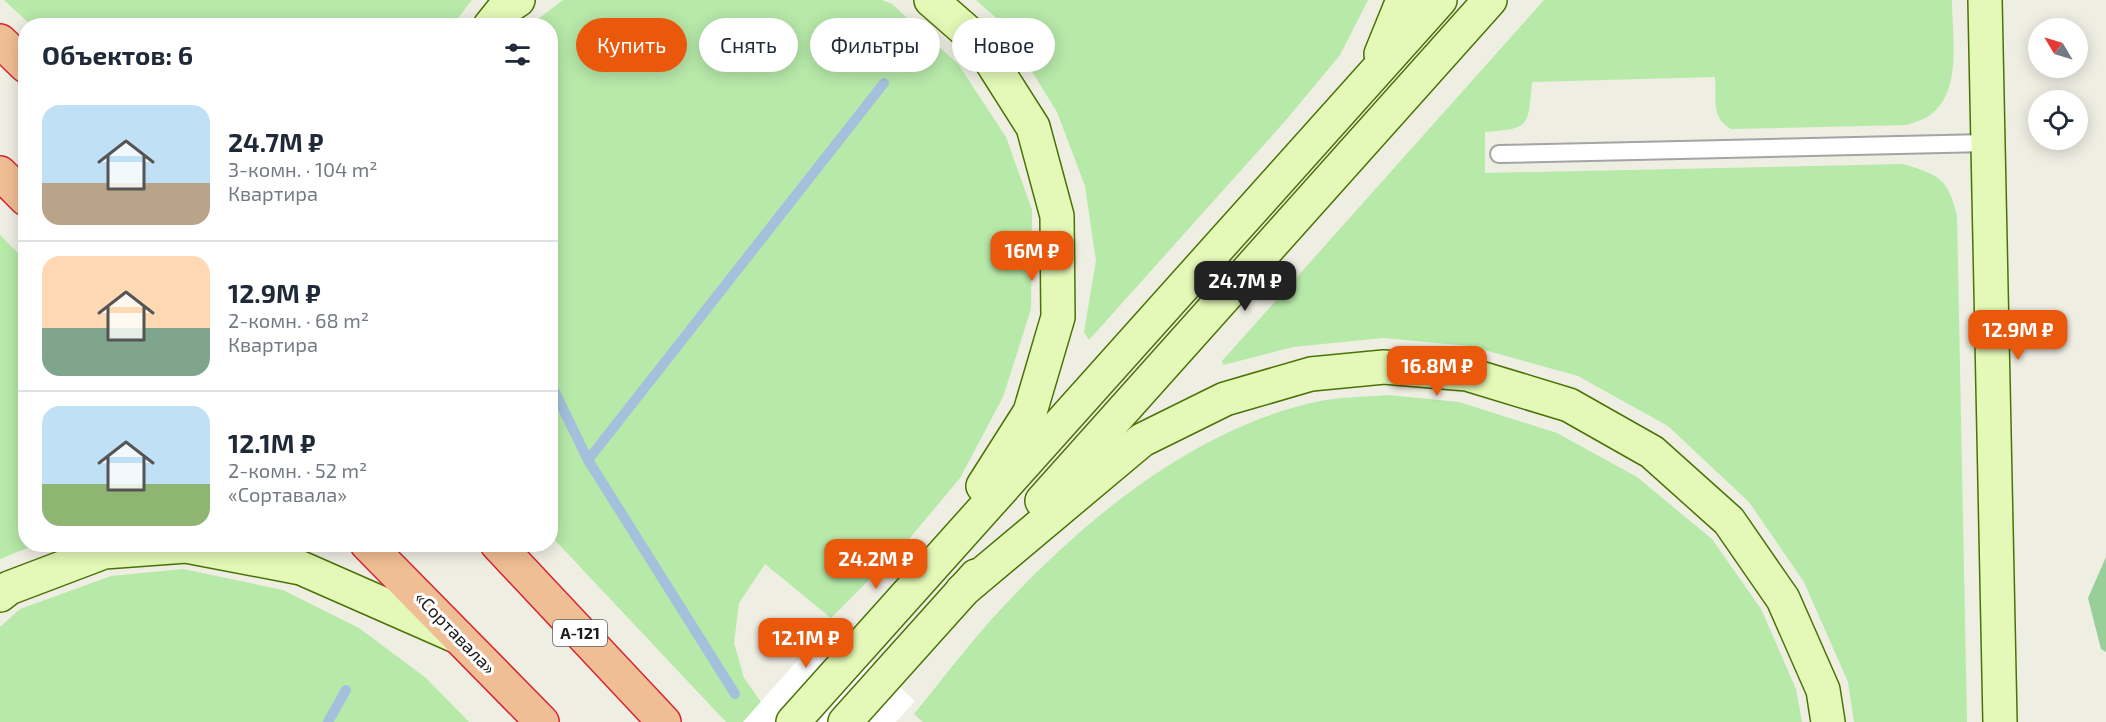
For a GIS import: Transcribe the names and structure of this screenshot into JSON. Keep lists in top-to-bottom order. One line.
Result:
{"streets":{"highway":["«Сортавала»","А-121"]},"north":"top left","page":{"chip":["Купить","Снять","Фильтры","Новое"],"heading":"Объектов: 6","list":[{"name":"24.7M ₽","note":"3-комн. · 104 m² · Квартира"},{"name":"12.9M ₽","note":"2-комн. · 68 m² · Квартира"},{"name":"12.1M ₽","note":"2-комн. · 52 m² · «Сортавала»"}],"price":["16M ₽","24.7M ₽","12.9M ₽","16.8M ₽","24.2M ₽","12.1M ₽"]}}
